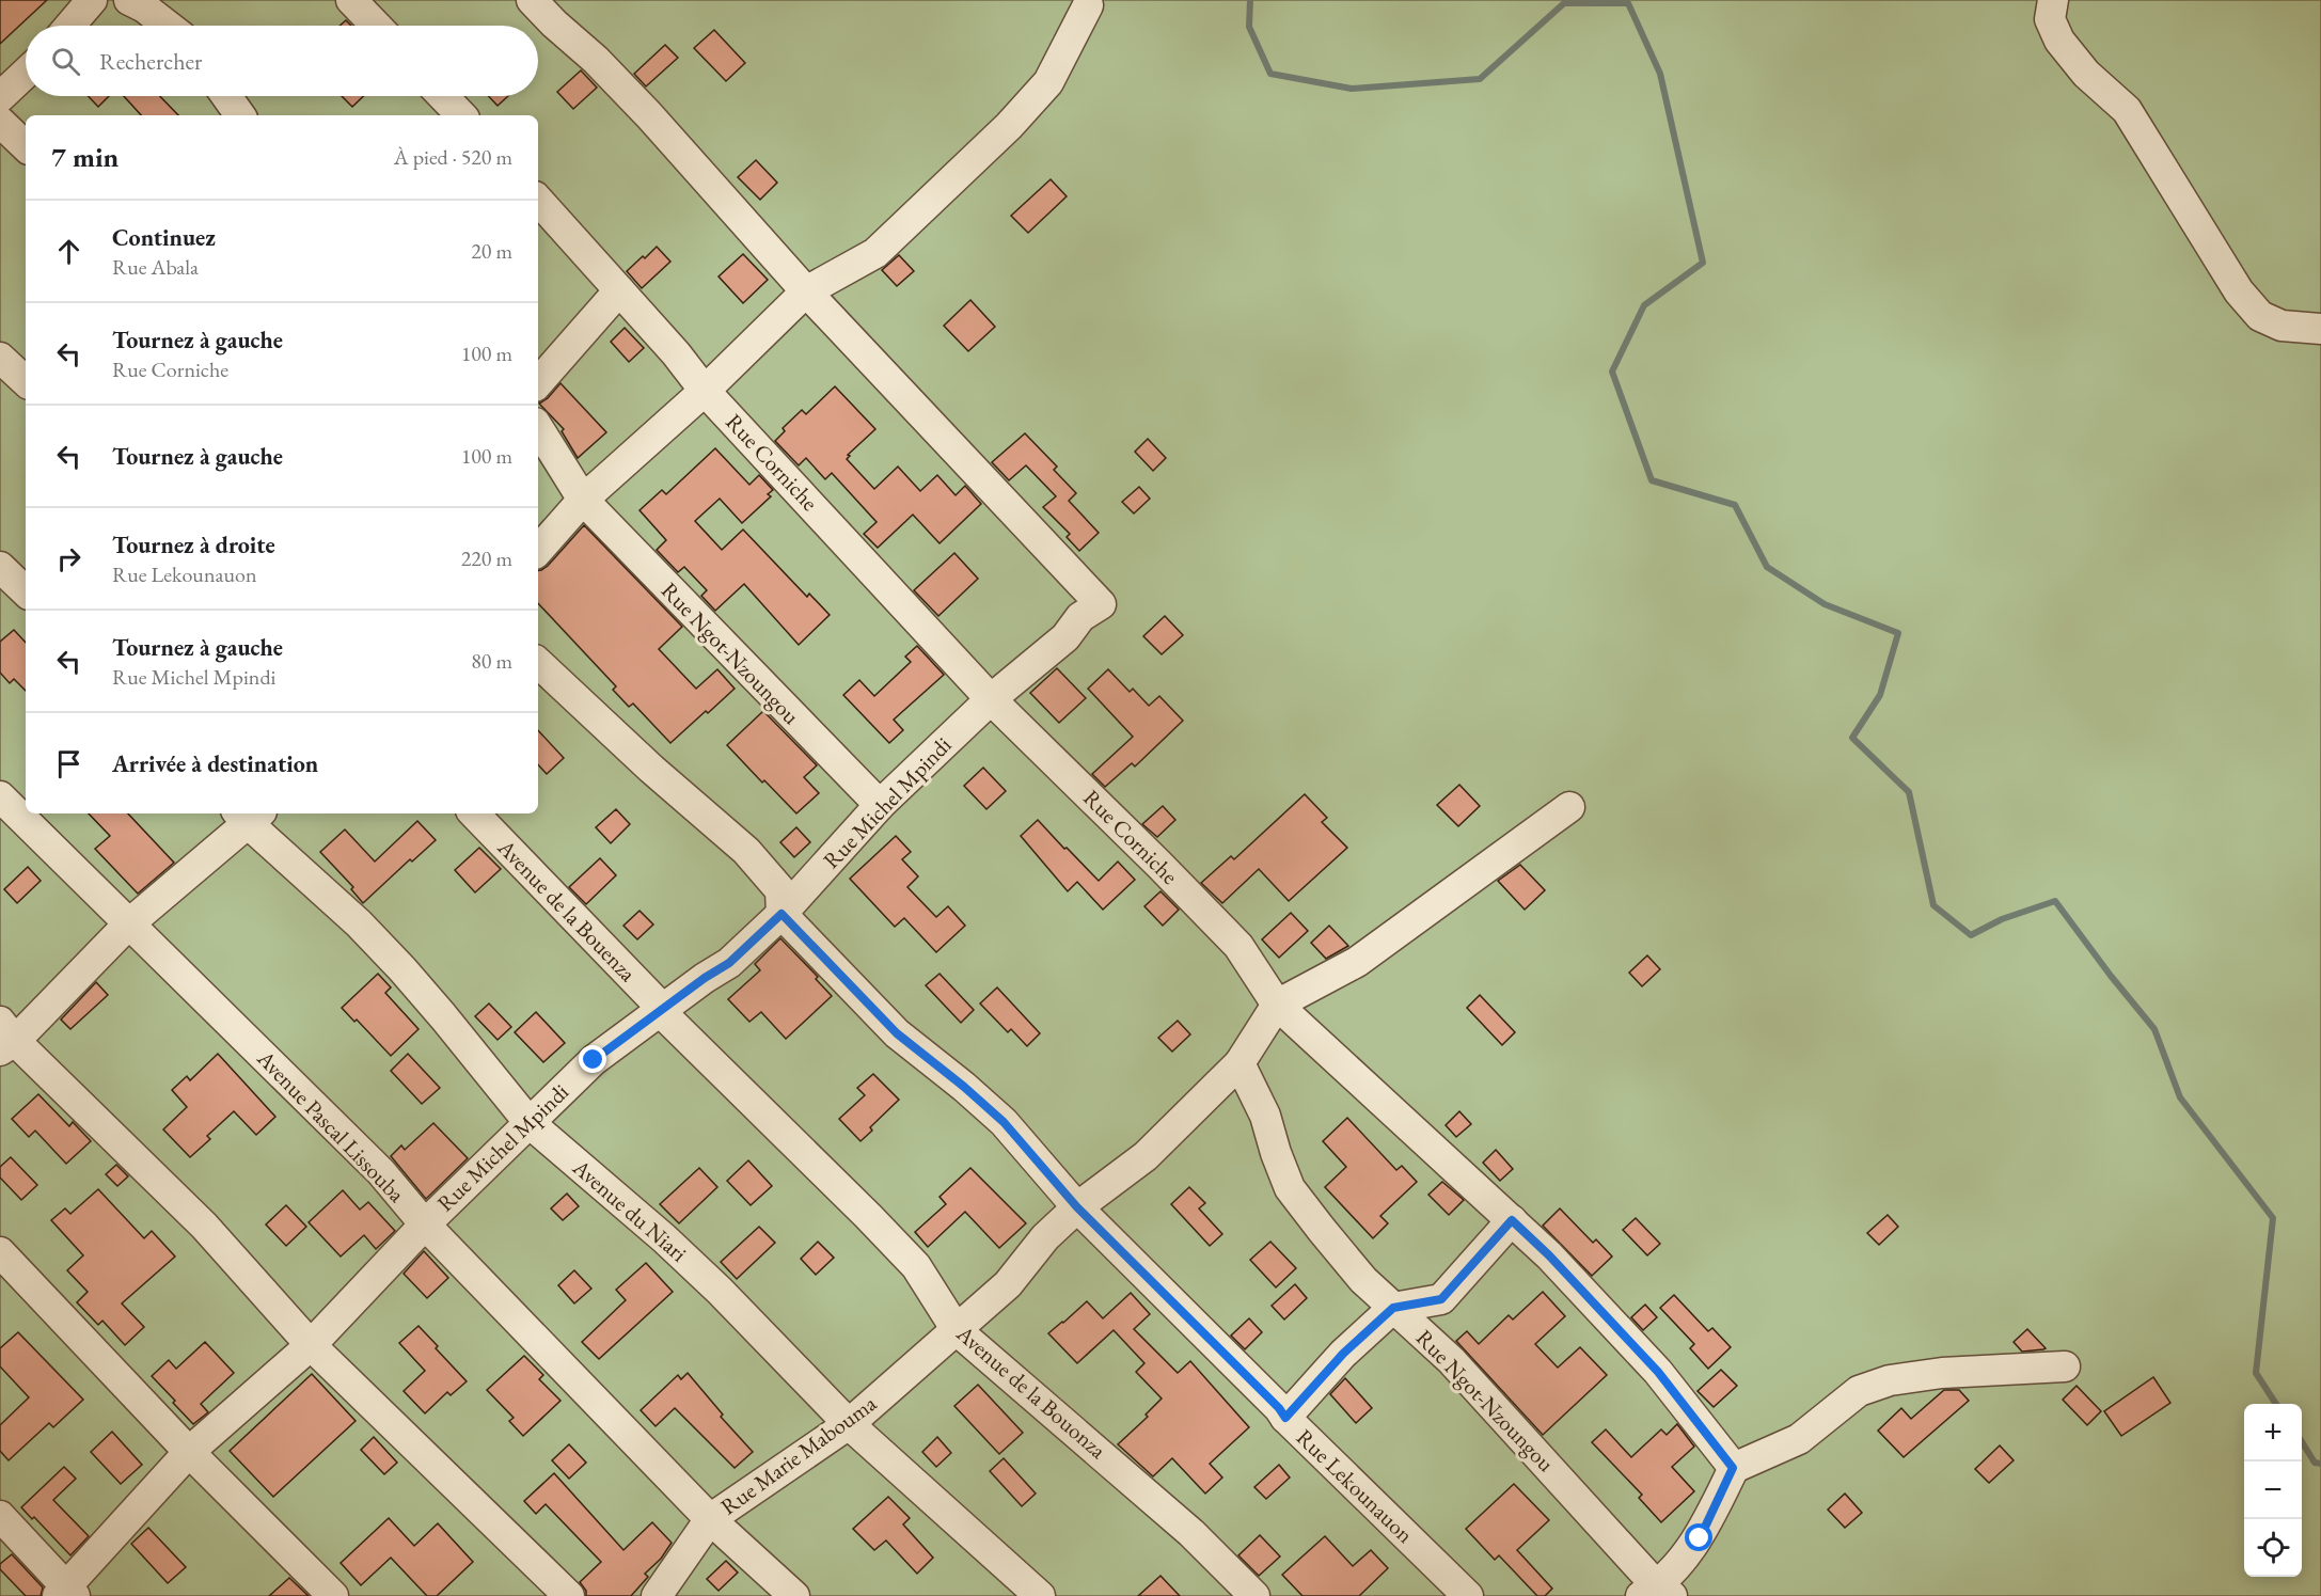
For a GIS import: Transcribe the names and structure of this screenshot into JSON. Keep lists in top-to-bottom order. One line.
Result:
{"streets":{"street":["Rue Corniche","Rue Ngot-Nzoungou","Rue Michel Mpindi","Avenue de la Bouenza","Avenue Pascal Lissouba","Avenue du Niari","Avenue de la Bouonza","Rue Marie Mabouma","Rue Lekounauon"]},"crossings":[["Rue Corniche","Rue Michel Mpindi"],["Rue Corniche","Rue Marie Mabouma"],["Rue Ngot-Nzoungou","Rue Michel Mpindi"],["Rue Ngot-Nzoungou","Rue Marie Mabouma"],["Rue Michel Mpindi","Avenue de la Bouenza"],["Rue Michel Mpindi","Avenue Pascal Lissouba"],["Rue Michel Mpindi","Avenue du Niari"],["Rue Michel Mpindi","Avenue de la Bouonza"],["Rue Michel Mpindi","Rue Lekounauon"],["Avenue de la Bouenza","Avenue de la Bouonza"],["Avenue Pascal Lissouba","Rue Marie Mabouma"],["Avenue du Niari","Rue Marie Mabouma"],["Avenue de la Bouonza","Rue Marie Mabouma"],["Rue Marie Mabouma","Rue Lekounauon"]],"page":{"search":"Rechercher","heading":["7 min","À pied · 520 m"],"list":[["Continuez","Rue Abala","20 m"],["Tournez à gauche","Rue Corniche","100 m"],["Tournez à gauche","100 m"],["Tournez à droite","Rue Lekounauon","220 m"],["Tournez à gauche","Rue Michel Mpindi","80 m"],"Arrivée à destination"],"map_buttons":["+","−"]}}
